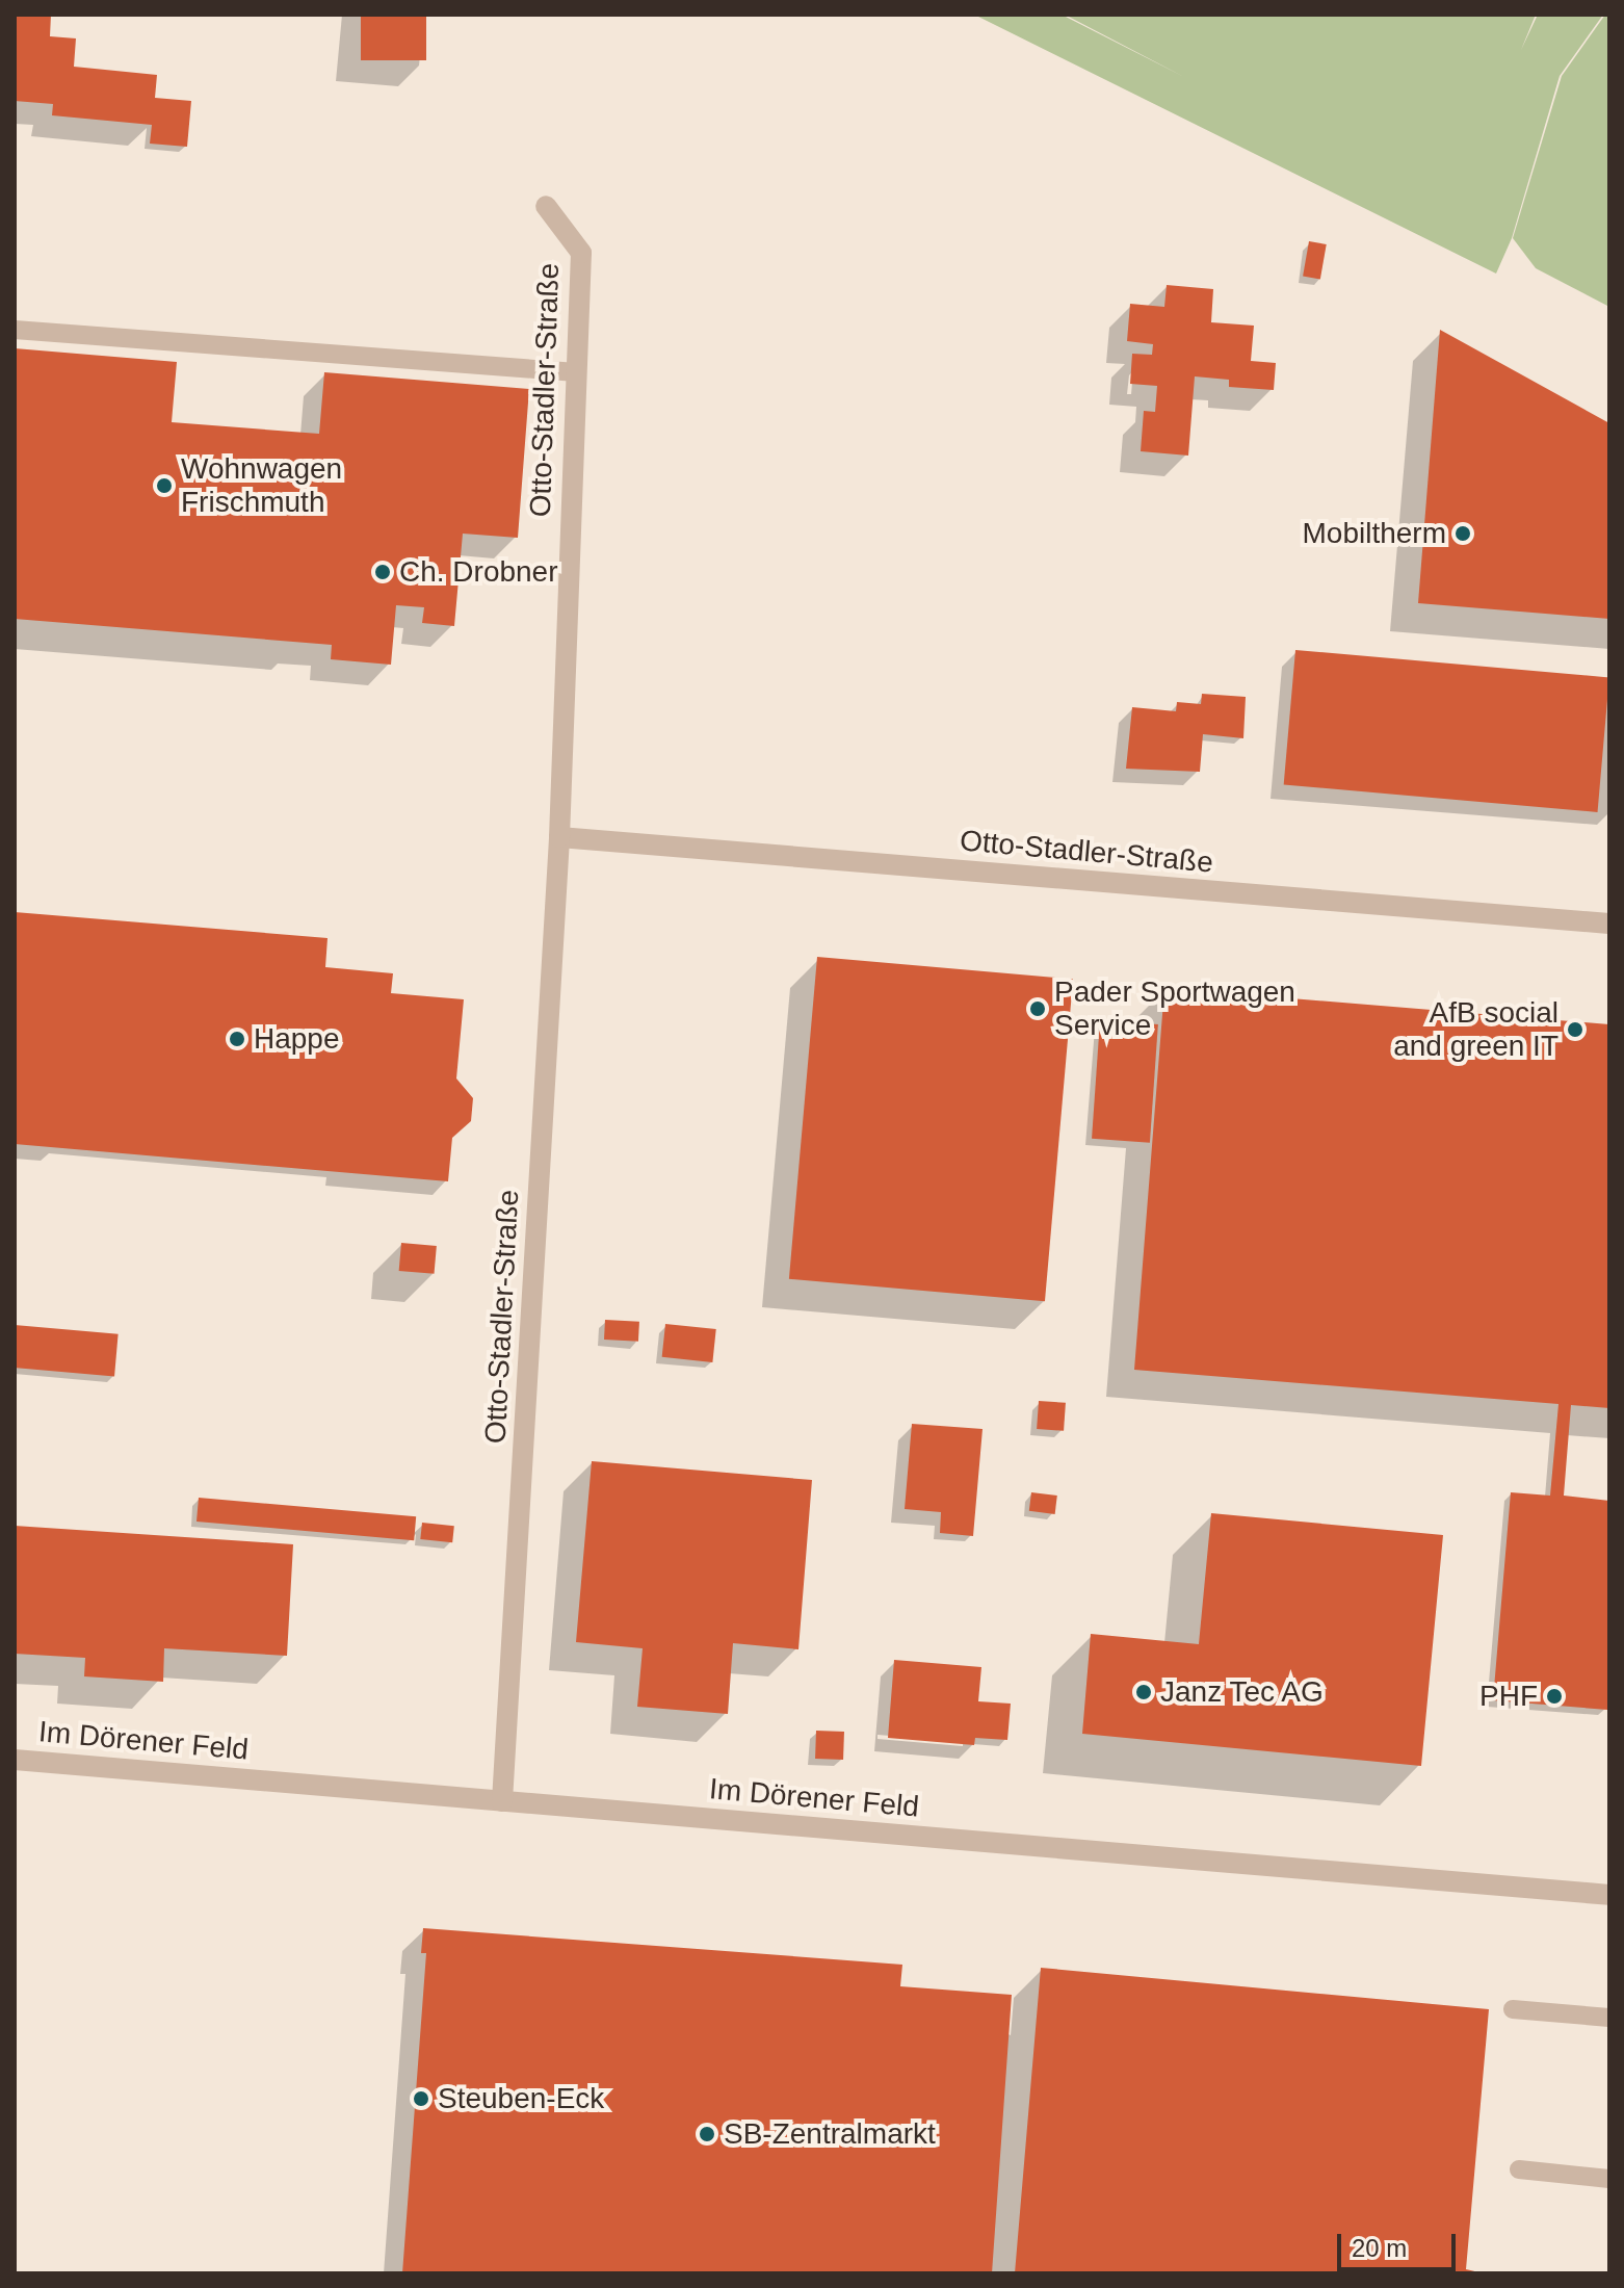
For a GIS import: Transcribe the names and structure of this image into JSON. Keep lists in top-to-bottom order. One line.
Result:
{"streets":{"street":["Otto-Stadler-Straße","Im Dörener Feld"]},"crossings":[["Otto-Stadler-Straße","Im Dörener Feld"]],"places":["Wohnwagen Frischmuth","Mobiltherm","Ch. Drobner","Pader Sportwagen Service","AfB social and green IT","Happe","Janz Tec AG","PHF","Steuben-Eck","SB-Zentralmarkt"],"scale_bar":"20 m"}
